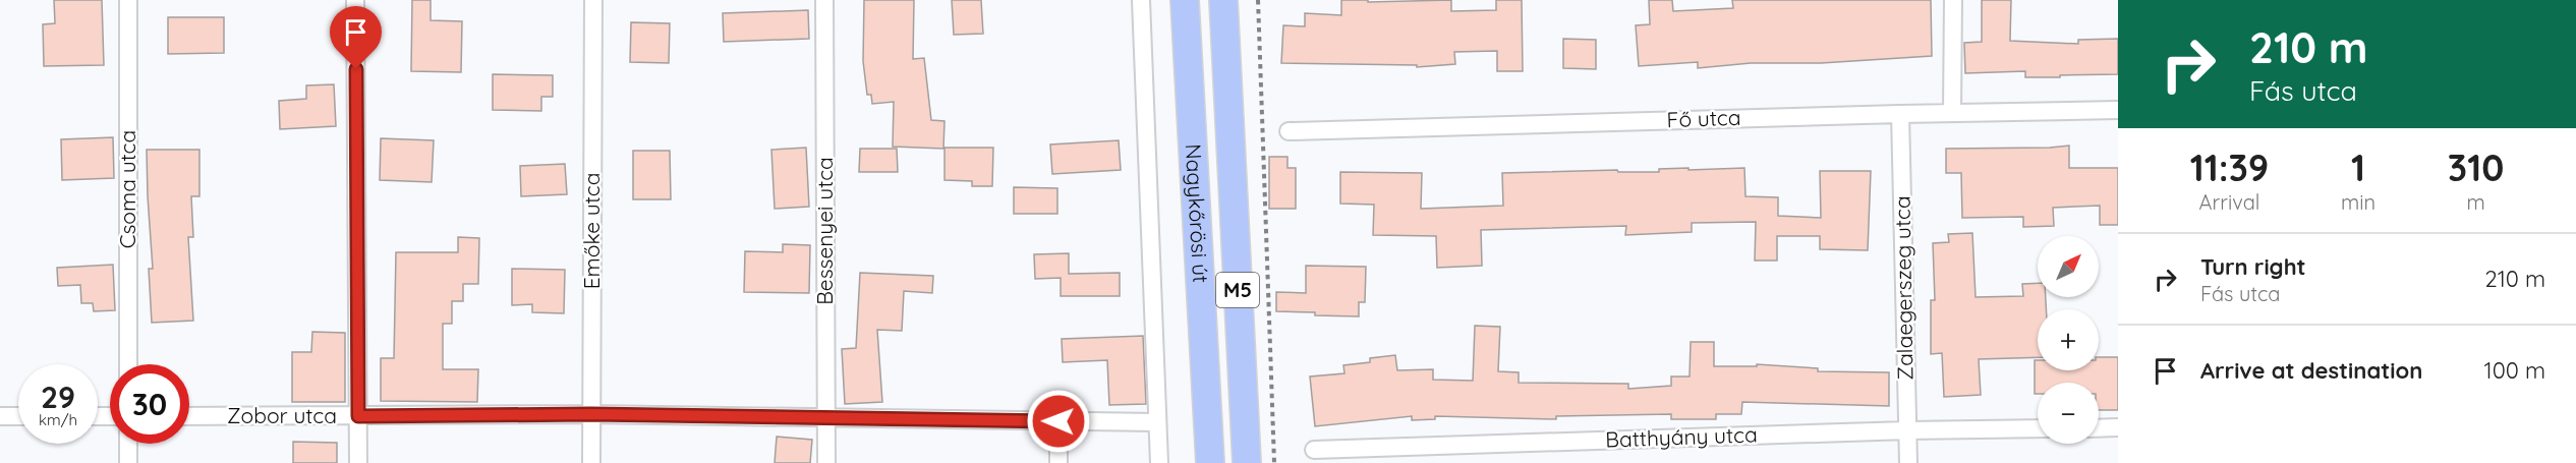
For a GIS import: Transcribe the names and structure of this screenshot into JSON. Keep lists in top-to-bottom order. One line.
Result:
{"streets":{"main road":["Nagykőrösi út","M5"],"street":["Fő utca","Csoma utca","Emőke utca","Bessenyei utca","Zalaegerszeg utca","Zobor utca","Batthyány utca"]},"crossings":[["Fő utca","Zalaegerszeg utca"],["Emőke utca","Zobor utca"],["Bessenyei utca","Zobor utca"],["Zalaegerszeg utca","Batthyány utca"]],"north":"top right","page":{"turn":["210 m","Fás utca"],"eta":["11:39","Arrival","1","min","310","m"],"list":[{"name":"Turn right","note":"Fás utca","value":"210 m"},{"name":"Arrive at destination","value":"100 m"}],"map_buttons":["+","−"],"speed":"29 km/h","limit":"30"}}
